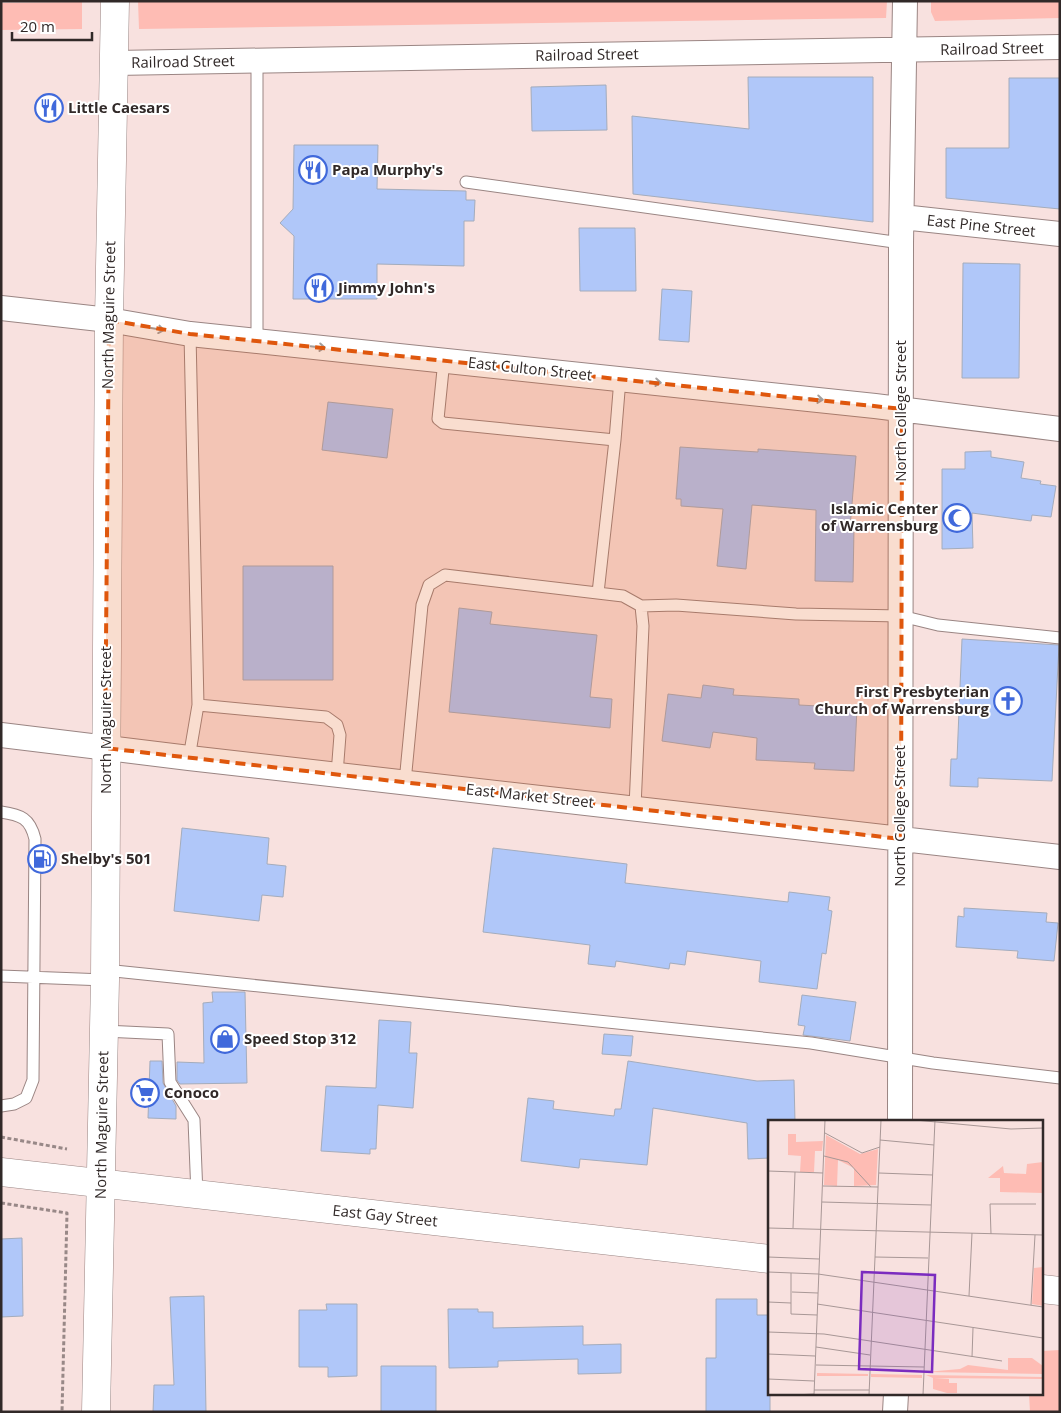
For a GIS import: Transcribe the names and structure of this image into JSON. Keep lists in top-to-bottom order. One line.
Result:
{"streets":{"main road":["North Maguire Street","East Gay Street"],"street":["Railroad Street","East Pine Street","East Culton Street","North College Street","East Market Street"]},"crossings":[["Railroad Street","North Maguire Street"],["Railroad Street","North College Street"],["East Pine Street","North College Street"],["North Maguire Street","East Culton Street"],["North Maguire Street","East Market Street"],["North Maguire Street","East Gay Street"],["East Culton Street","North College Street"],["North College Street","East Market Street"]],"one_way":["East Culton Street"],"places":{"restaurant":["Little Caesars","Papa Murphy's","Jimmy John's"],"mosque":["Islamic Center of Warrensburg"],"church":["First Presbyterian Church of Warrensburg"],"fuel station":["Shelby's 501"],"shop":["Speed Stop 312"],"supermarket":["Conoco"]},"scale_bar":"20 m"}
